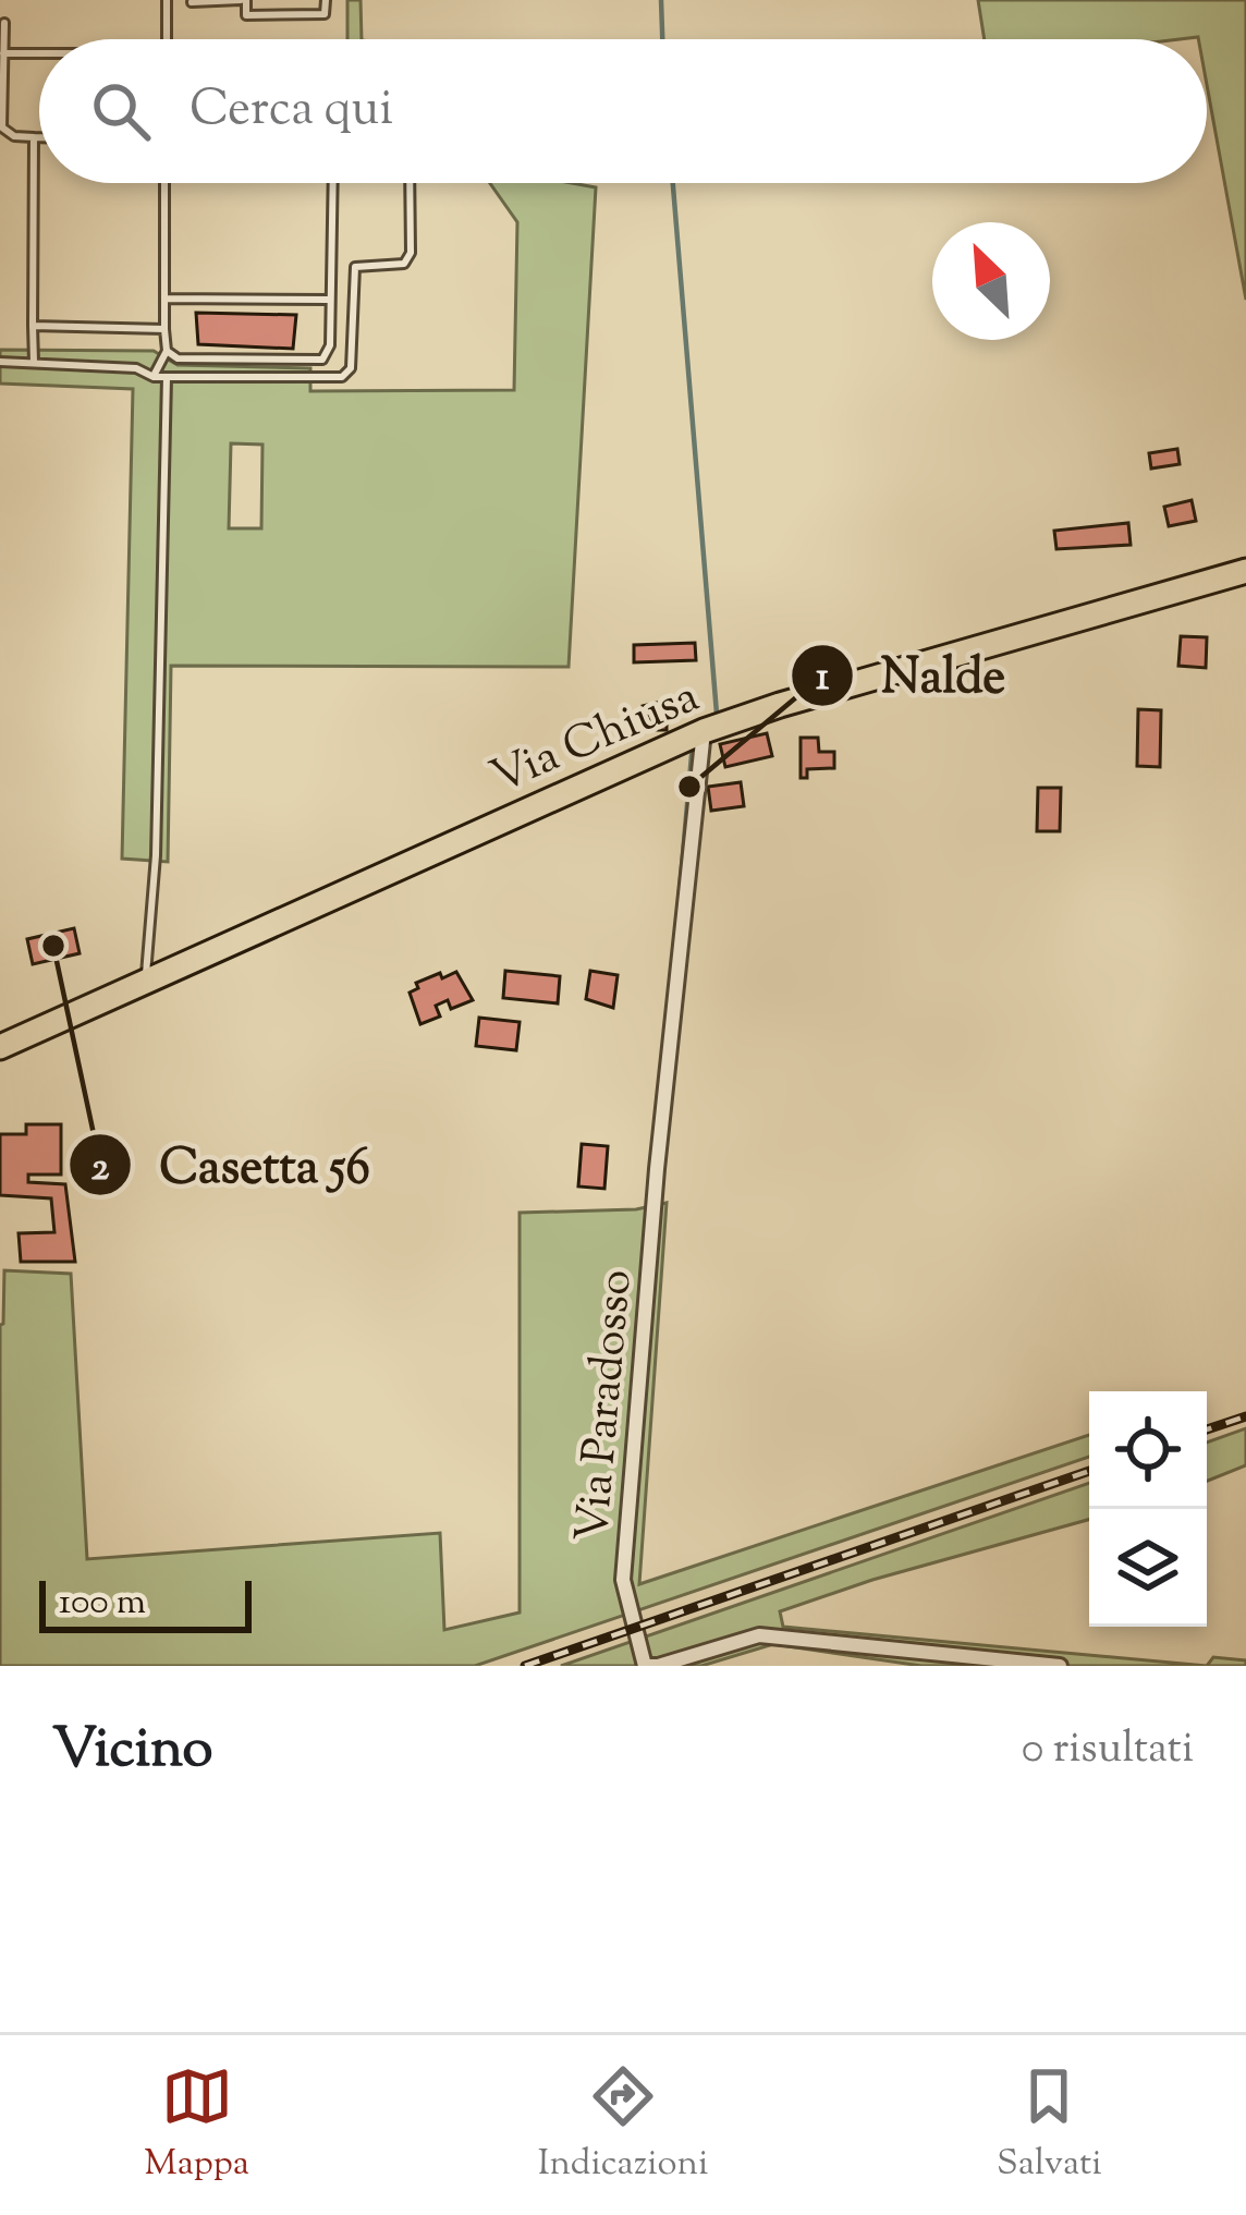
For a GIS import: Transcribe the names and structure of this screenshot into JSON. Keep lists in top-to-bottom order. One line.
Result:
{"streets":{"main road":["Via Chiusa"],"street":["Via Paradosso"]},"crossings":[["Via Chiusa","Via Paradosso"]],"places":["Nalde","Casetta 56"],"scale_bar":"100 m","north":"top left","page":{"search":"Cerca qui","scale":"100 m","heading":["Vicino","0 risultati"],"nav":["Mappa","Indicazioni","Salvati"]}}
